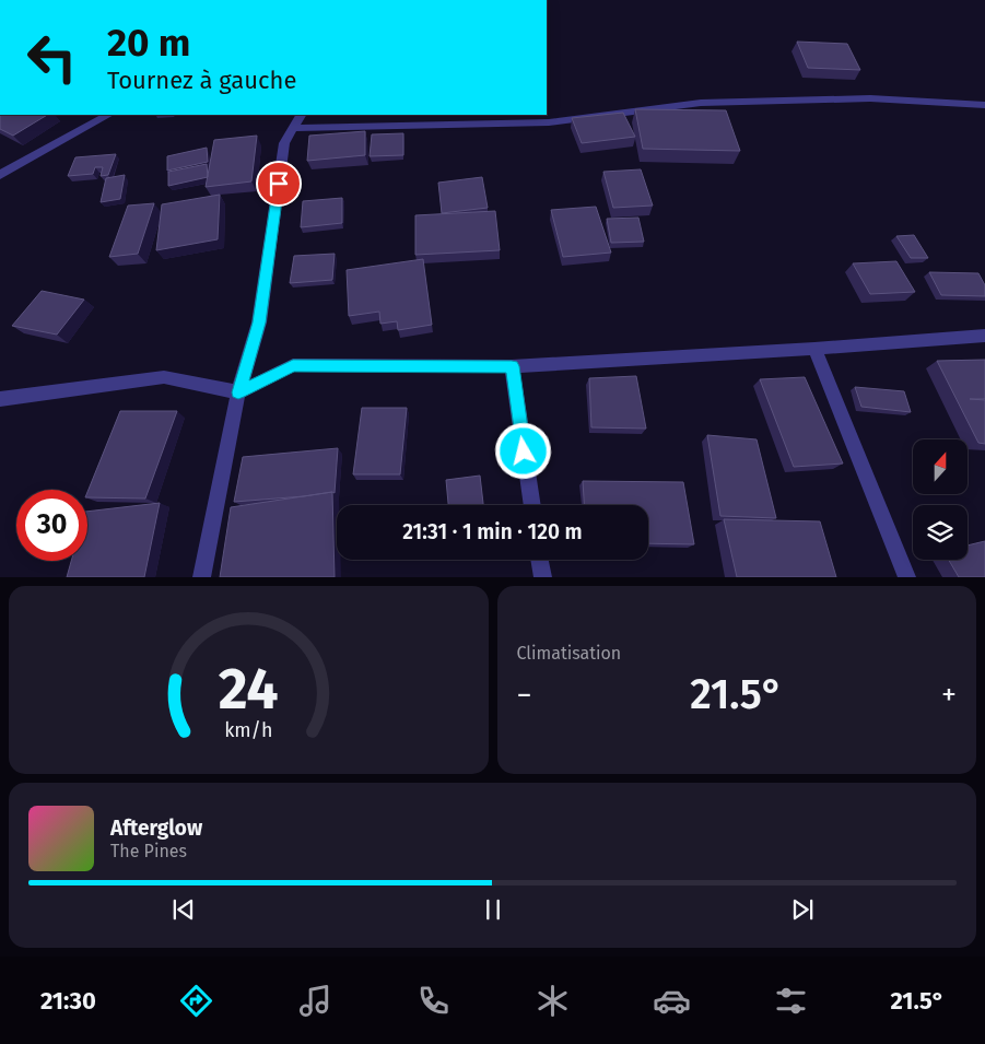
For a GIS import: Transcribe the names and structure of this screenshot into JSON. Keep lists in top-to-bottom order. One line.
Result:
{"north":"top","page":{"turn":["20 m","Tournez à gauche"],"limit":"30","trip":"21:31 · 1 min · 120 m","tile":"Climatisation","heat":["−","21.5°","+"],"song":["Afterglow","The Pines"],"tabs":["21:30","21.5°"],"gauge":["24","km/h"]}}
